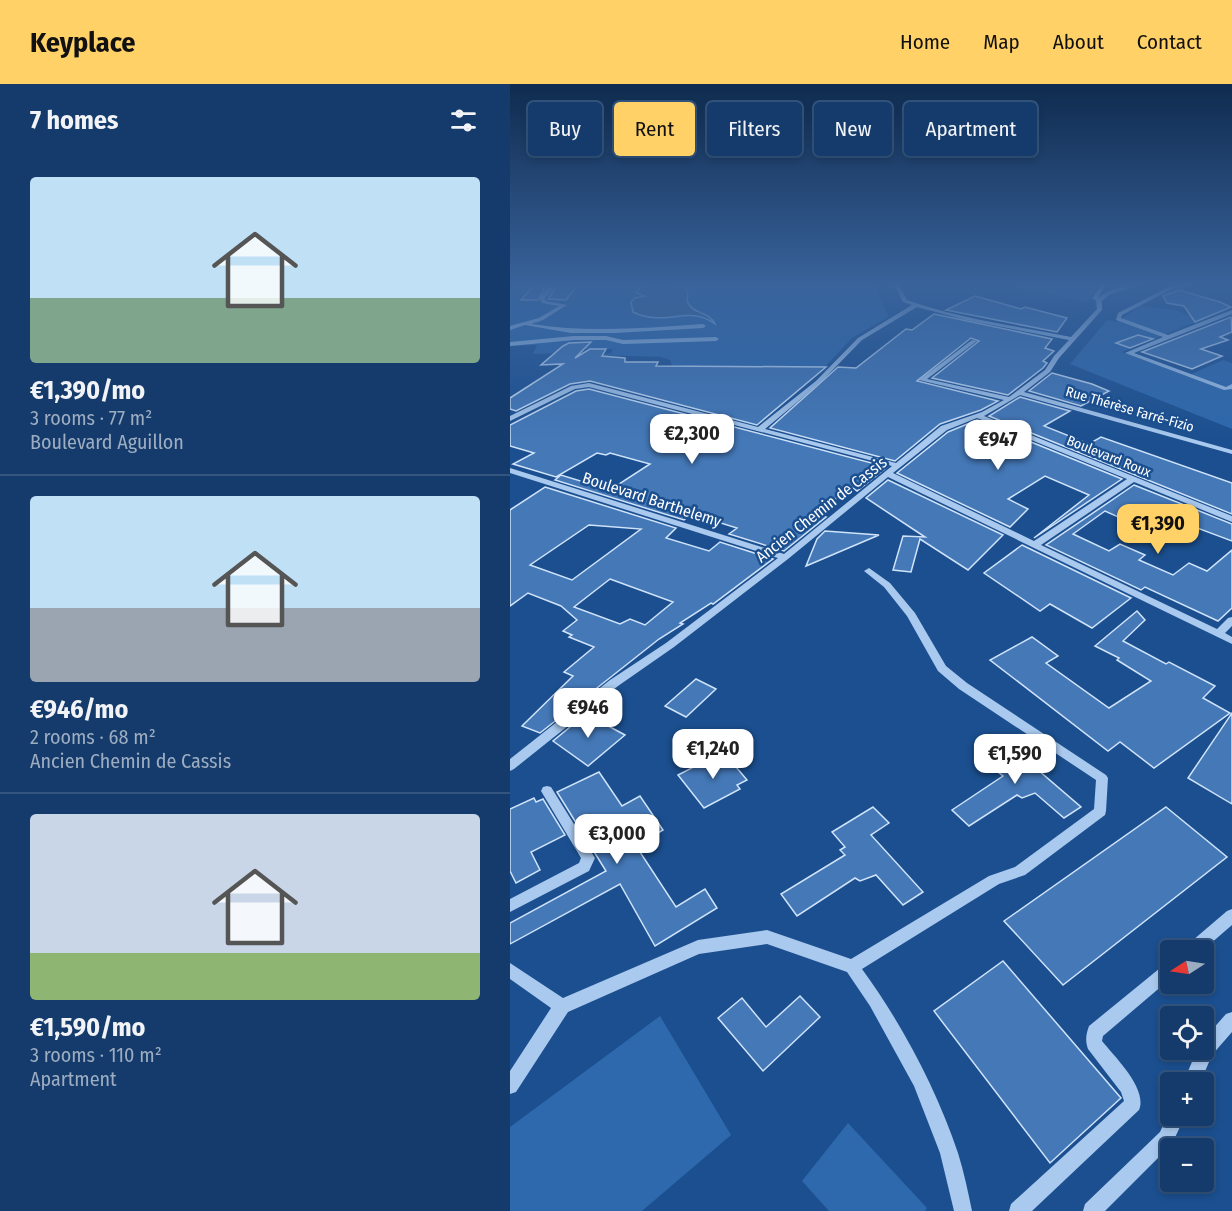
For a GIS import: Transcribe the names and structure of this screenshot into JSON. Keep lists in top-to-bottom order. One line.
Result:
{"streets":{"street":["Rue Thérèse Farré-Fizio","Boulevard Roux","Boulevard Barthelemy","Ancien Chemin de Cassis"]},"crossings":[["Rue Thérèse Farré-Fizio","Ancien Chemin de Cassis"],["Boulevard Roux","Ancien Chemin de Cassis"],["Boulevard Barthelemy","Ancien Chemin de Cassis"]],"north":"left","page":{"header":"Keyplace","nav":["Home","Map","About","Contact"],"heading":"7 homes","chip":["Buy","Rent","Filters","New","Apartment"],"list":[{"name":"€1,390/mo","note":"3 rooms · 77 m² · Boulevard Aguillon"},{"name":"€946/mo","note":"2 rooms · 68 m² · Ancien Chemin de Cassis"},{"name":"€1,590/mo","note":"3 rooms · 110 m² · Apartment"}],"price":["€2,300","€947","€1,390","€946","€1,240","€1,590","€3,000"],"map_buttons":["+","−"]}}
